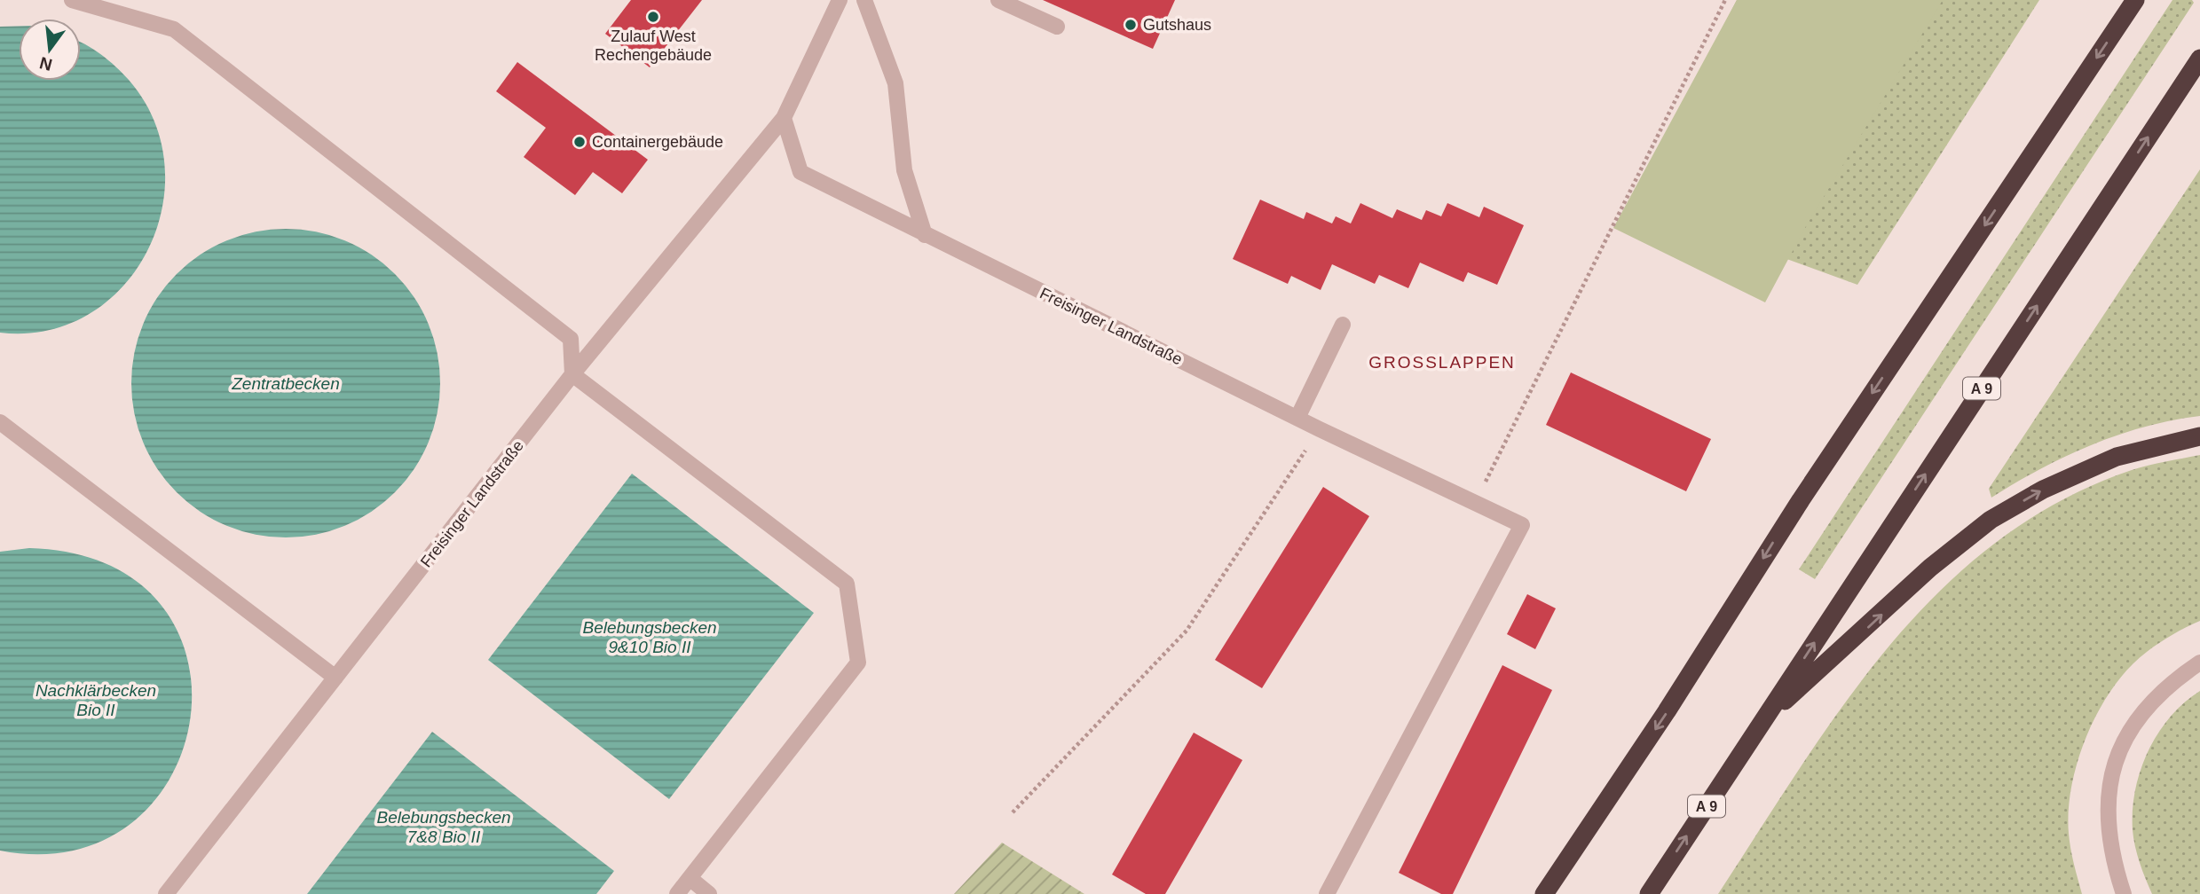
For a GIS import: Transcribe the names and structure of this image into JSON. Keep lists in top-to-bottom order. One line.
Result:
{"streets":{"highway":["A 9"],"street":["Freisinger Landstraße"]},"districts":["GROSSLAPPEN"],"water":["Zentratbecken","Belebungsbecken 9&10 Bio II","Nachklärbecken Bio II","Belebungsbecken 7&8 Bio II"],"places":["Zulauf West Rechengebäude","Gutshaus","Containergebäude"],"north":"bottom"}
